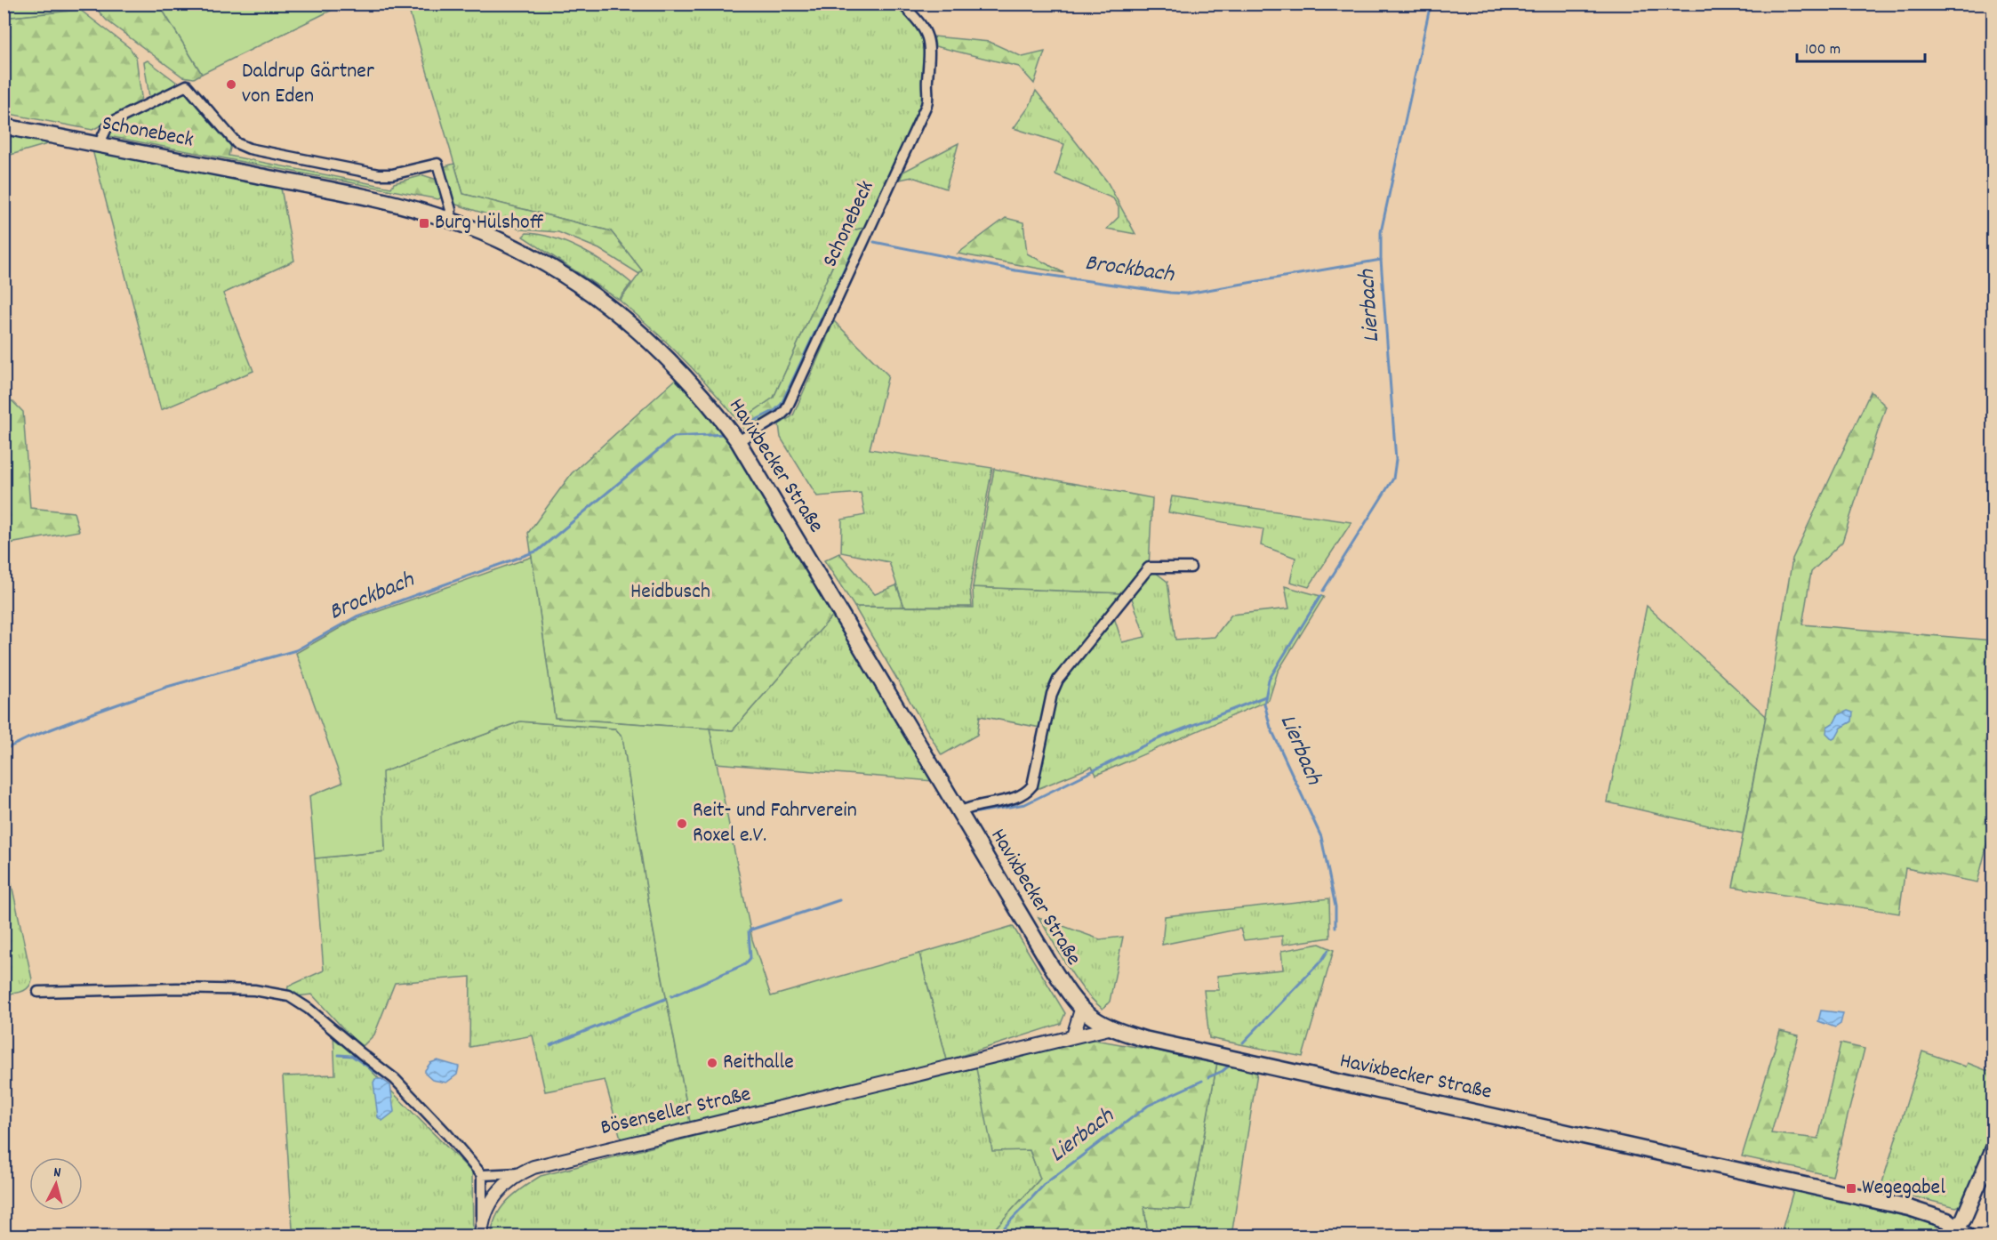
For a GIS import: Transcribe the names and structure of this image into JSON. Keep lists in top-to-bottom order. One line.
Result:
{"streets":{"main road":["Schonebeck","Havixbecker Straße"],"street":["Bösenseller Straße"]},"crossings":[["Schonebeck","Havixbecker Straße"],["Havixbecker Straße","Bösenseller Straße"]],"water":["Brockbach","Lierbach"],"parks":["Heidbusch"],"places":{"other":["Daldrup Gärtner von Eden","Reit- und Fahrverein Roxel e.V.","Reithalle"],"transit":["Burg Hülshoff","Wegegabel"]},"scale_bar":"100 m","north":"top"}
